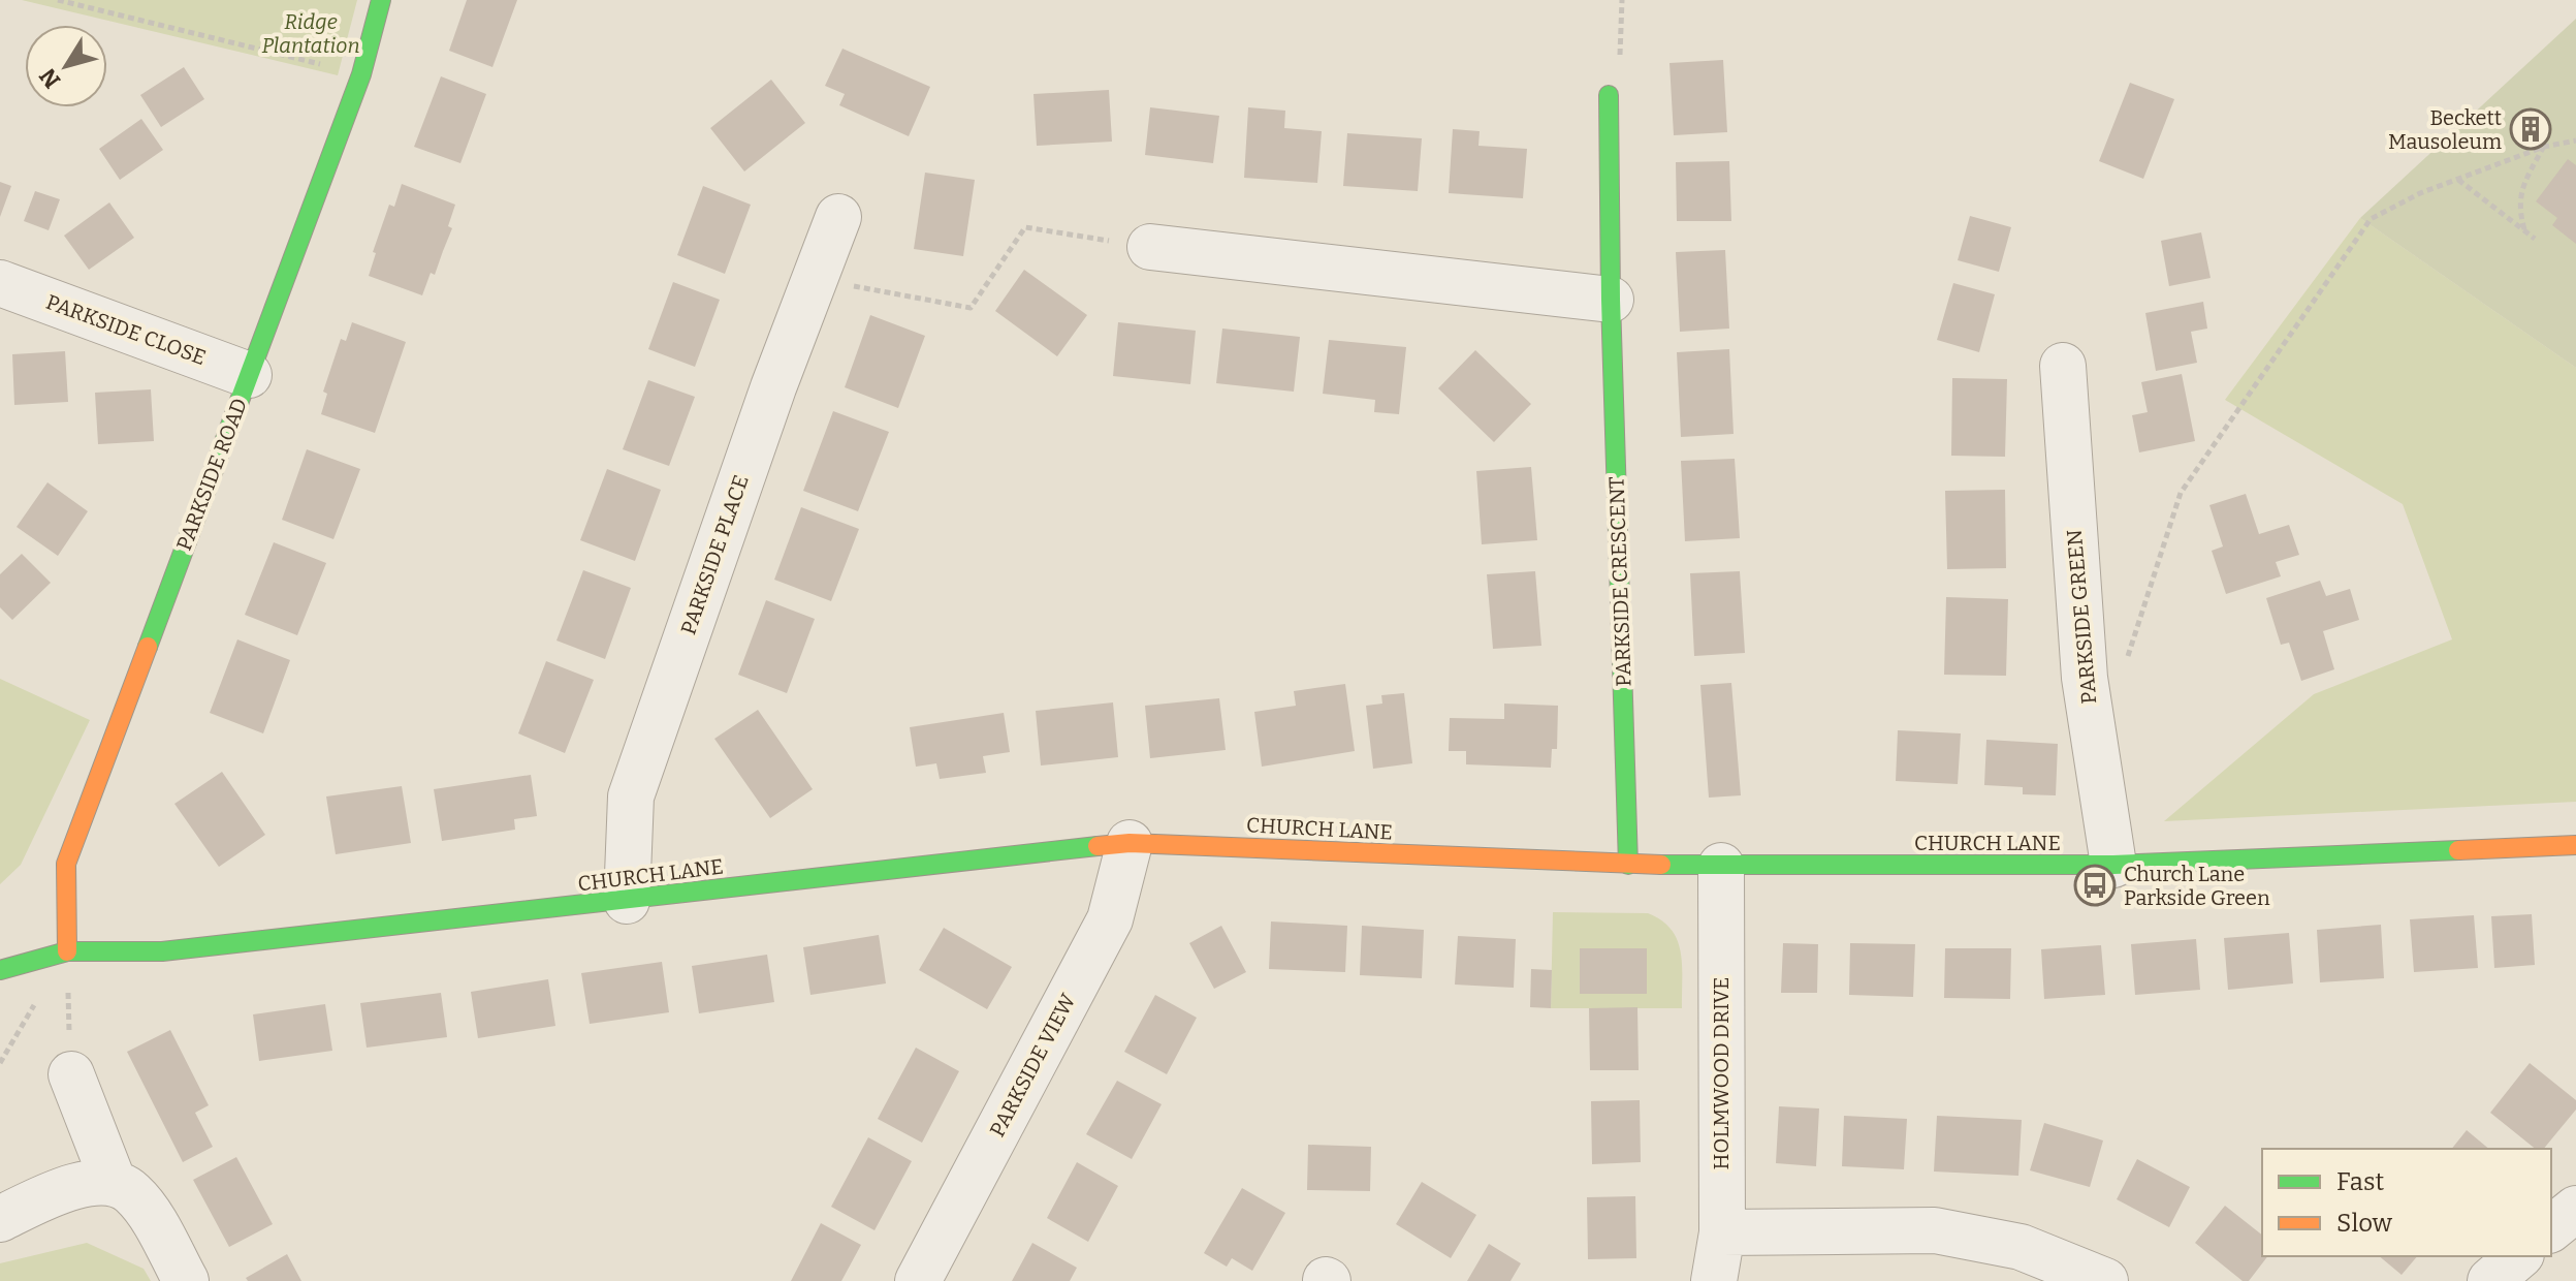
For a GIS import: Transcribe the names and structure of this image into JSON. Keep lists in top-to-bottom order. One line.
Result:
{"streets":{"street":["PARKSIDE CLOSE","PARKSIDE ROAD","PARKSIDE PLACE","PARKSIDE CRESCENT","PARKSIDE GREEN","CHURCH LANE","PARKSIDE VIEW","HOLMWOOD DRIVE"]},"crossings":[["PARKSIDE CLOSE","PARKSIDE ROAD"],["PARKSIDE ROAD","CHURCH LANE"],["PARKSIDE PLACE","CHURCH LANE"],["PARKSIDE CRESCENT","CHURCH LANE"],["PARKSIDE GREEN","CHURCH LANE"],["CHURCH LANE","PARKSIDE VIEW"],["CHURCH LANE","HOLMWOOD DRIVE"]],"parks":["Ridge Plantation"],"places":{"building":["Beckett Mausoleum"],"bus stop":["Church Lane Parkside Green"]},"legend":["Fast","Slow"],"north":"bottom left"}
